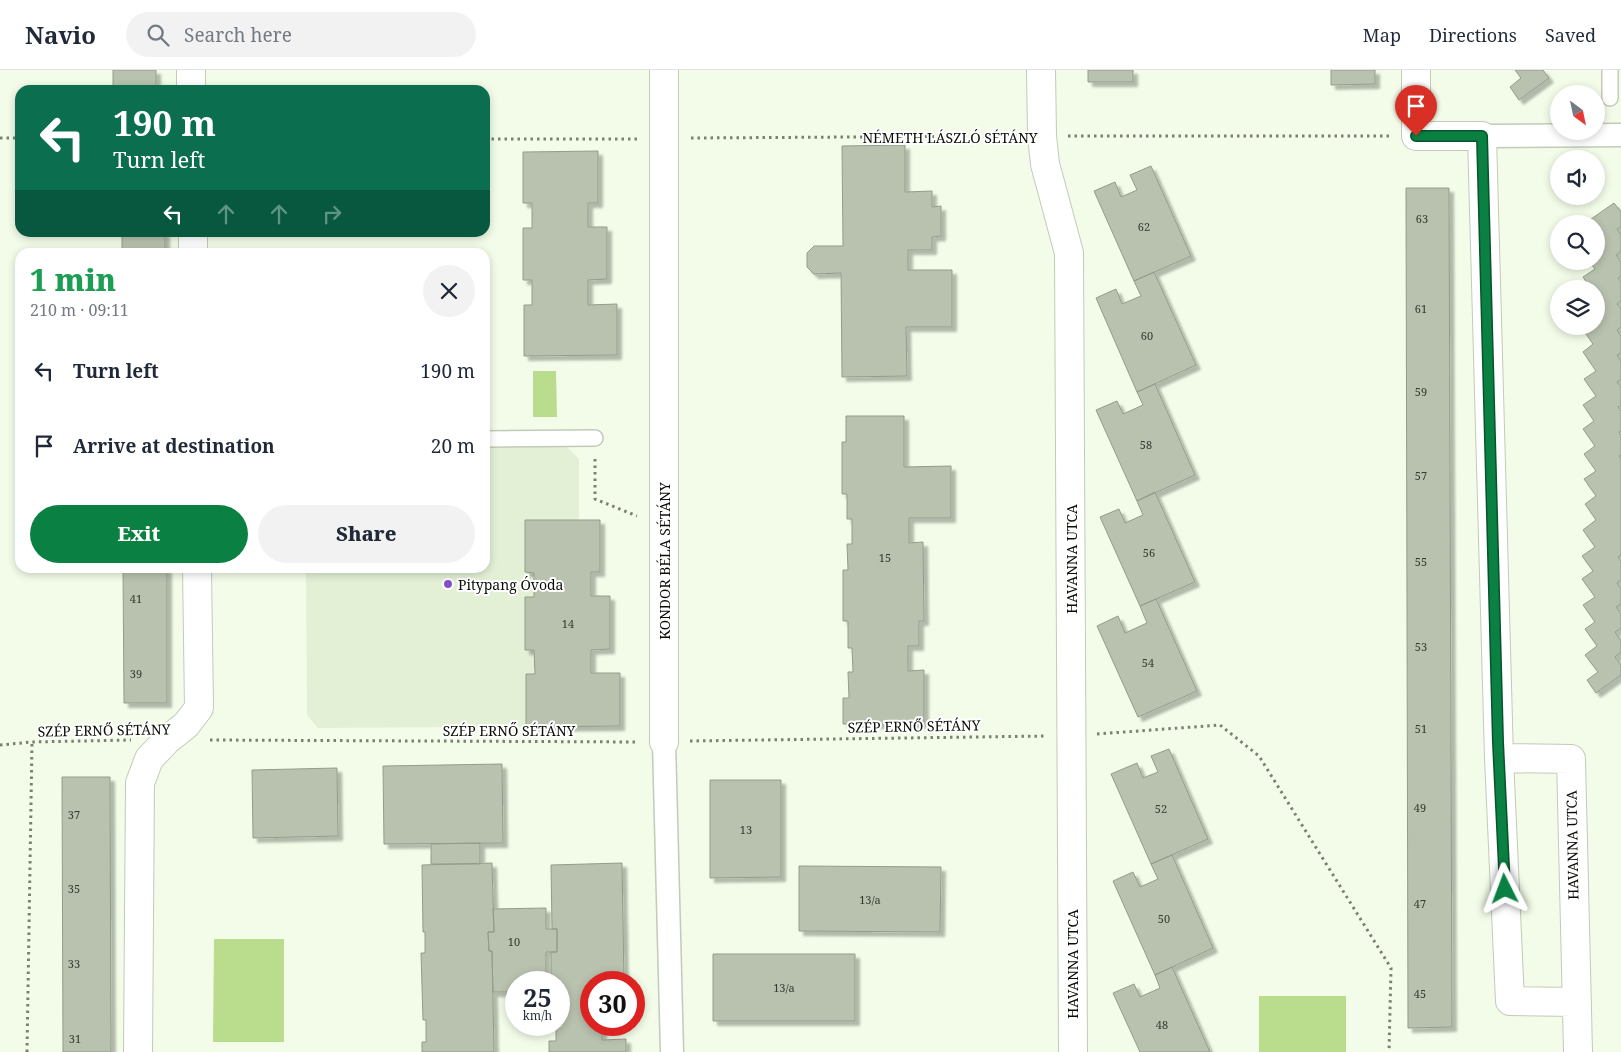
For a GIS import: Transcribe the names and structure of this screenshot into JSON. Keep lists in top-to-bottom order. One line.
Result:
{"streets":{"street":["HAVANNA UTCA","KONDOR BÉLA SÉTÁNY"],"path":["NÉMETH LÁSZLÓ SÉTÁNY","SZÉP ERNŐ SÉTÁNY"]},"crossings":[["NÉMETH LÁSZLÓ SÉTÁNY","HAVANNA UTCA"],["NÉMETH LÁSZLÓ SÉTÁNY","KONDOR BÉLA SÉTÁNY"],["KONDOR BÉLA SÉTÁNY","SZÉP ERNŐ SÉTÁNY"]],"places":["Pitypang Óvoda"],"house_numbers":["63","62","61","60","59","58","57","56","15","55","41","14","53","54","39","51","49","52","37","13","35","13/a","47","50","10","33","13/a","45","48","31"],"north":"bottom right","page":{"header":"Navio","search":"Search here","nav":["Map","Directions","Saved"],"turn":["190 m","Turn left"],"heading":["1 min","210 m · 09:11"],"list":[{"name":"Turn left","value":"190 m"},{"name":"Arrive at destination","value":"20 m"}],"buttons":["Exit","Share"],"speed":"25 km/h","limit":"30"}}
